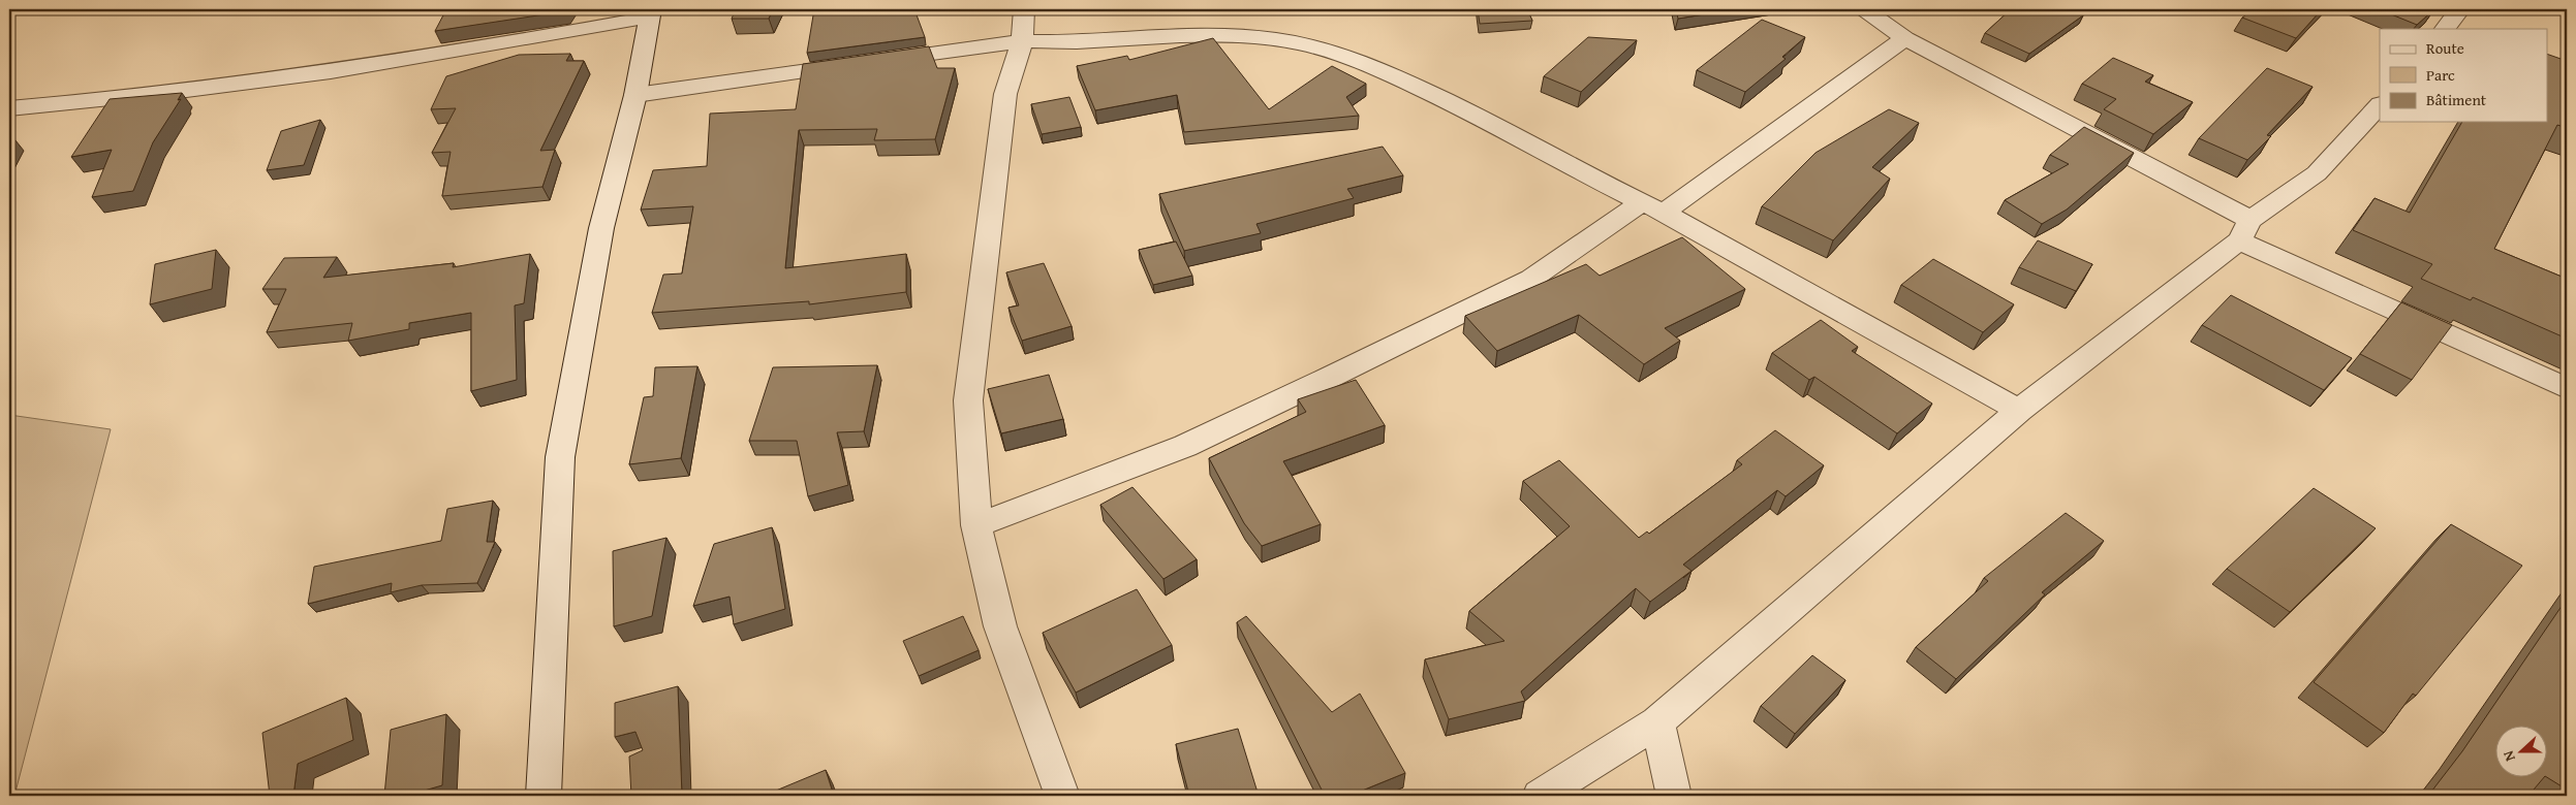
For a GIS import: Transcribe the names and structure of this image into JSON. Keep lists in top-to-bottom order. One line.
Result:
{"legend":["Route","Parc","Bâtiment"],"north":"left"}
